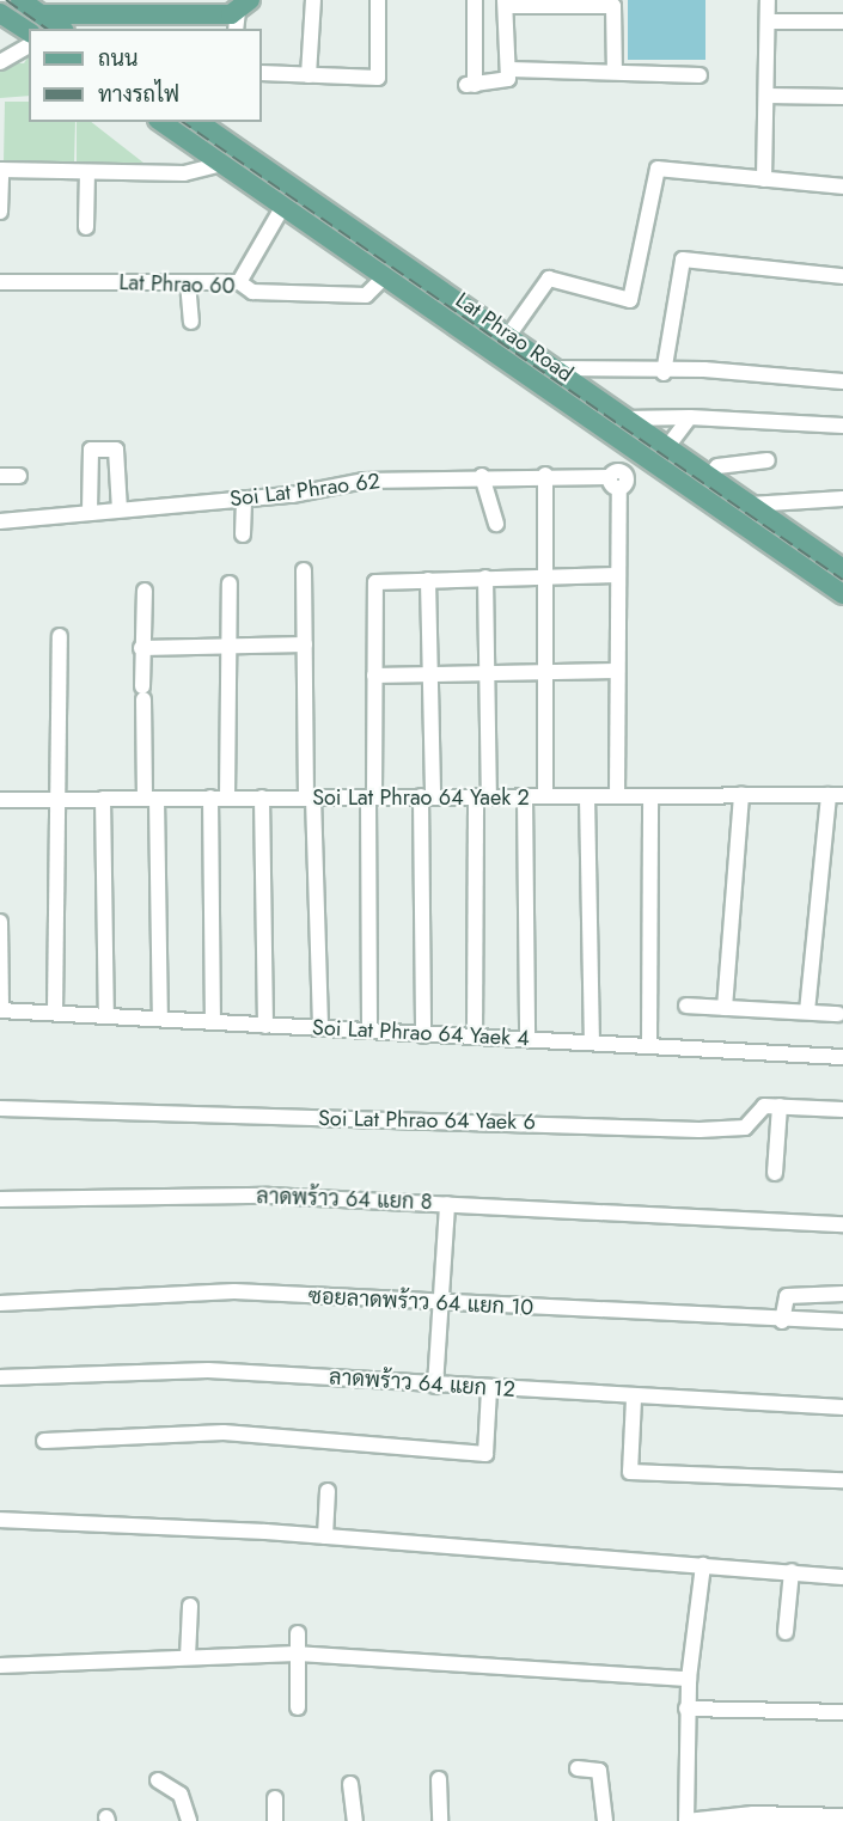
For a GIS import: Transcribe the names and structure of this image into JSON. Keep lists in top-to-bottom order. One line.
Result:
{"streets":{"main road":["Lat Phrao Road"],"street":["Lat Phrao 60","Soi Lat Phrao 62","Soi Lat Phrao 64 Yaek 2","Soi Lat Phrao 64 Yaek 4","Soi Lat Phrao 64 Yaek 6","ลาดพร้าว 64 แยก 8","ซอยลาดพร้าว 64 แยก 10","ลาดพร้าว 64 แยก 12"]},"crossings":[["Lat Phrao 60","Lat Phrao Road"]],"legend":["ถนน","ทางรถไฟ"]}
